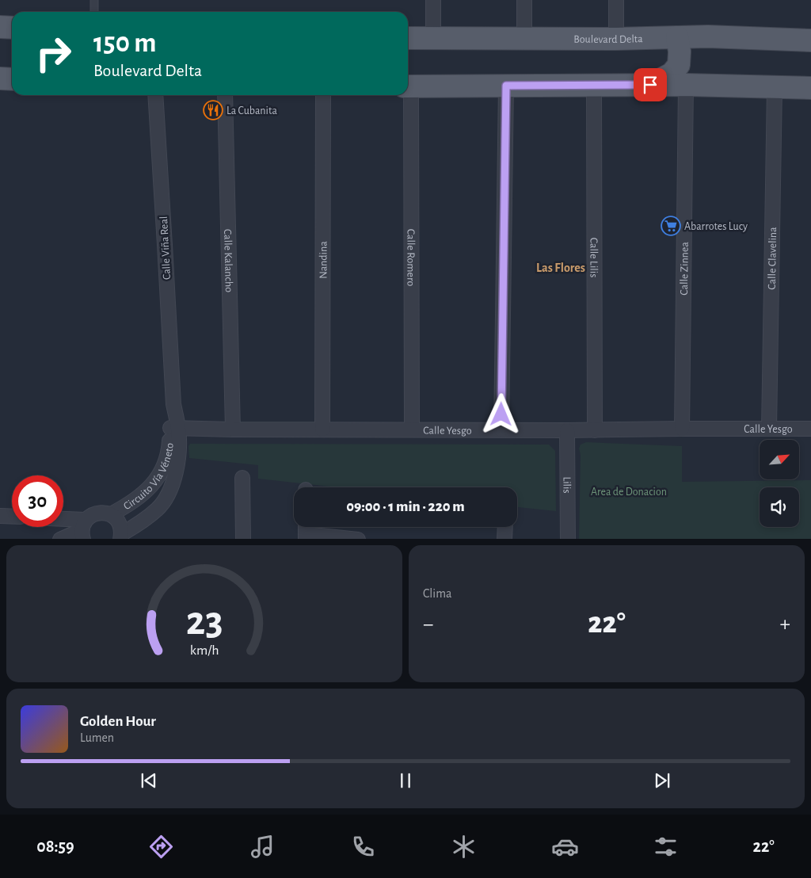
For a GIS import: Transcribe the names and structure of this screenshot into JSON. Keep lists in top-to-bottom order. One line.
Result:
{"streets":{"main road":["Boulevard Delta"],"street":["Calle Viña Real","Calle Romero","Calle Lilis","Calle Clavelina","Nandina","Calle Kalancho","Calle Zinnea","Calle Yesgo","Circuito Vía Véneto","Lilis"]},"crossings":[["Calle Viña Real","Calle Yesgo"],["Calle Viña Real","Circuito Vía Véneto"],["Calle Romero","Calle Yesgo"],["Calle Lilis","Calle Yesgo"],["Calle Clavelina","Calle Yesgo"],["Nandina","Calle Yesgo"],["Calle Kalancho","Calle Yesgo"],["Calle Zinnea","Calle Yesgo"],["Calle Yesgo","Circuito Vía Véneto"],["Calle Yesgo","Lilis"]],"districts":["Las Flores"],"parks":["Area de Donacion"],"places":{"restaurant":["La Cubanita"],"supermarket":["Abarrotes Lucy"]},"north":"top right","page":{"turn":["150 m","Boulevard Delta"],"limit":"30","trip":"09:00 · 1 min · 220 m","tile":"Clima","heat":["−","22°","+"],"song":["Golden Hour","Lumen"],"tabs":["08:59","22°"],"gauge":["23","km/h"]}}
